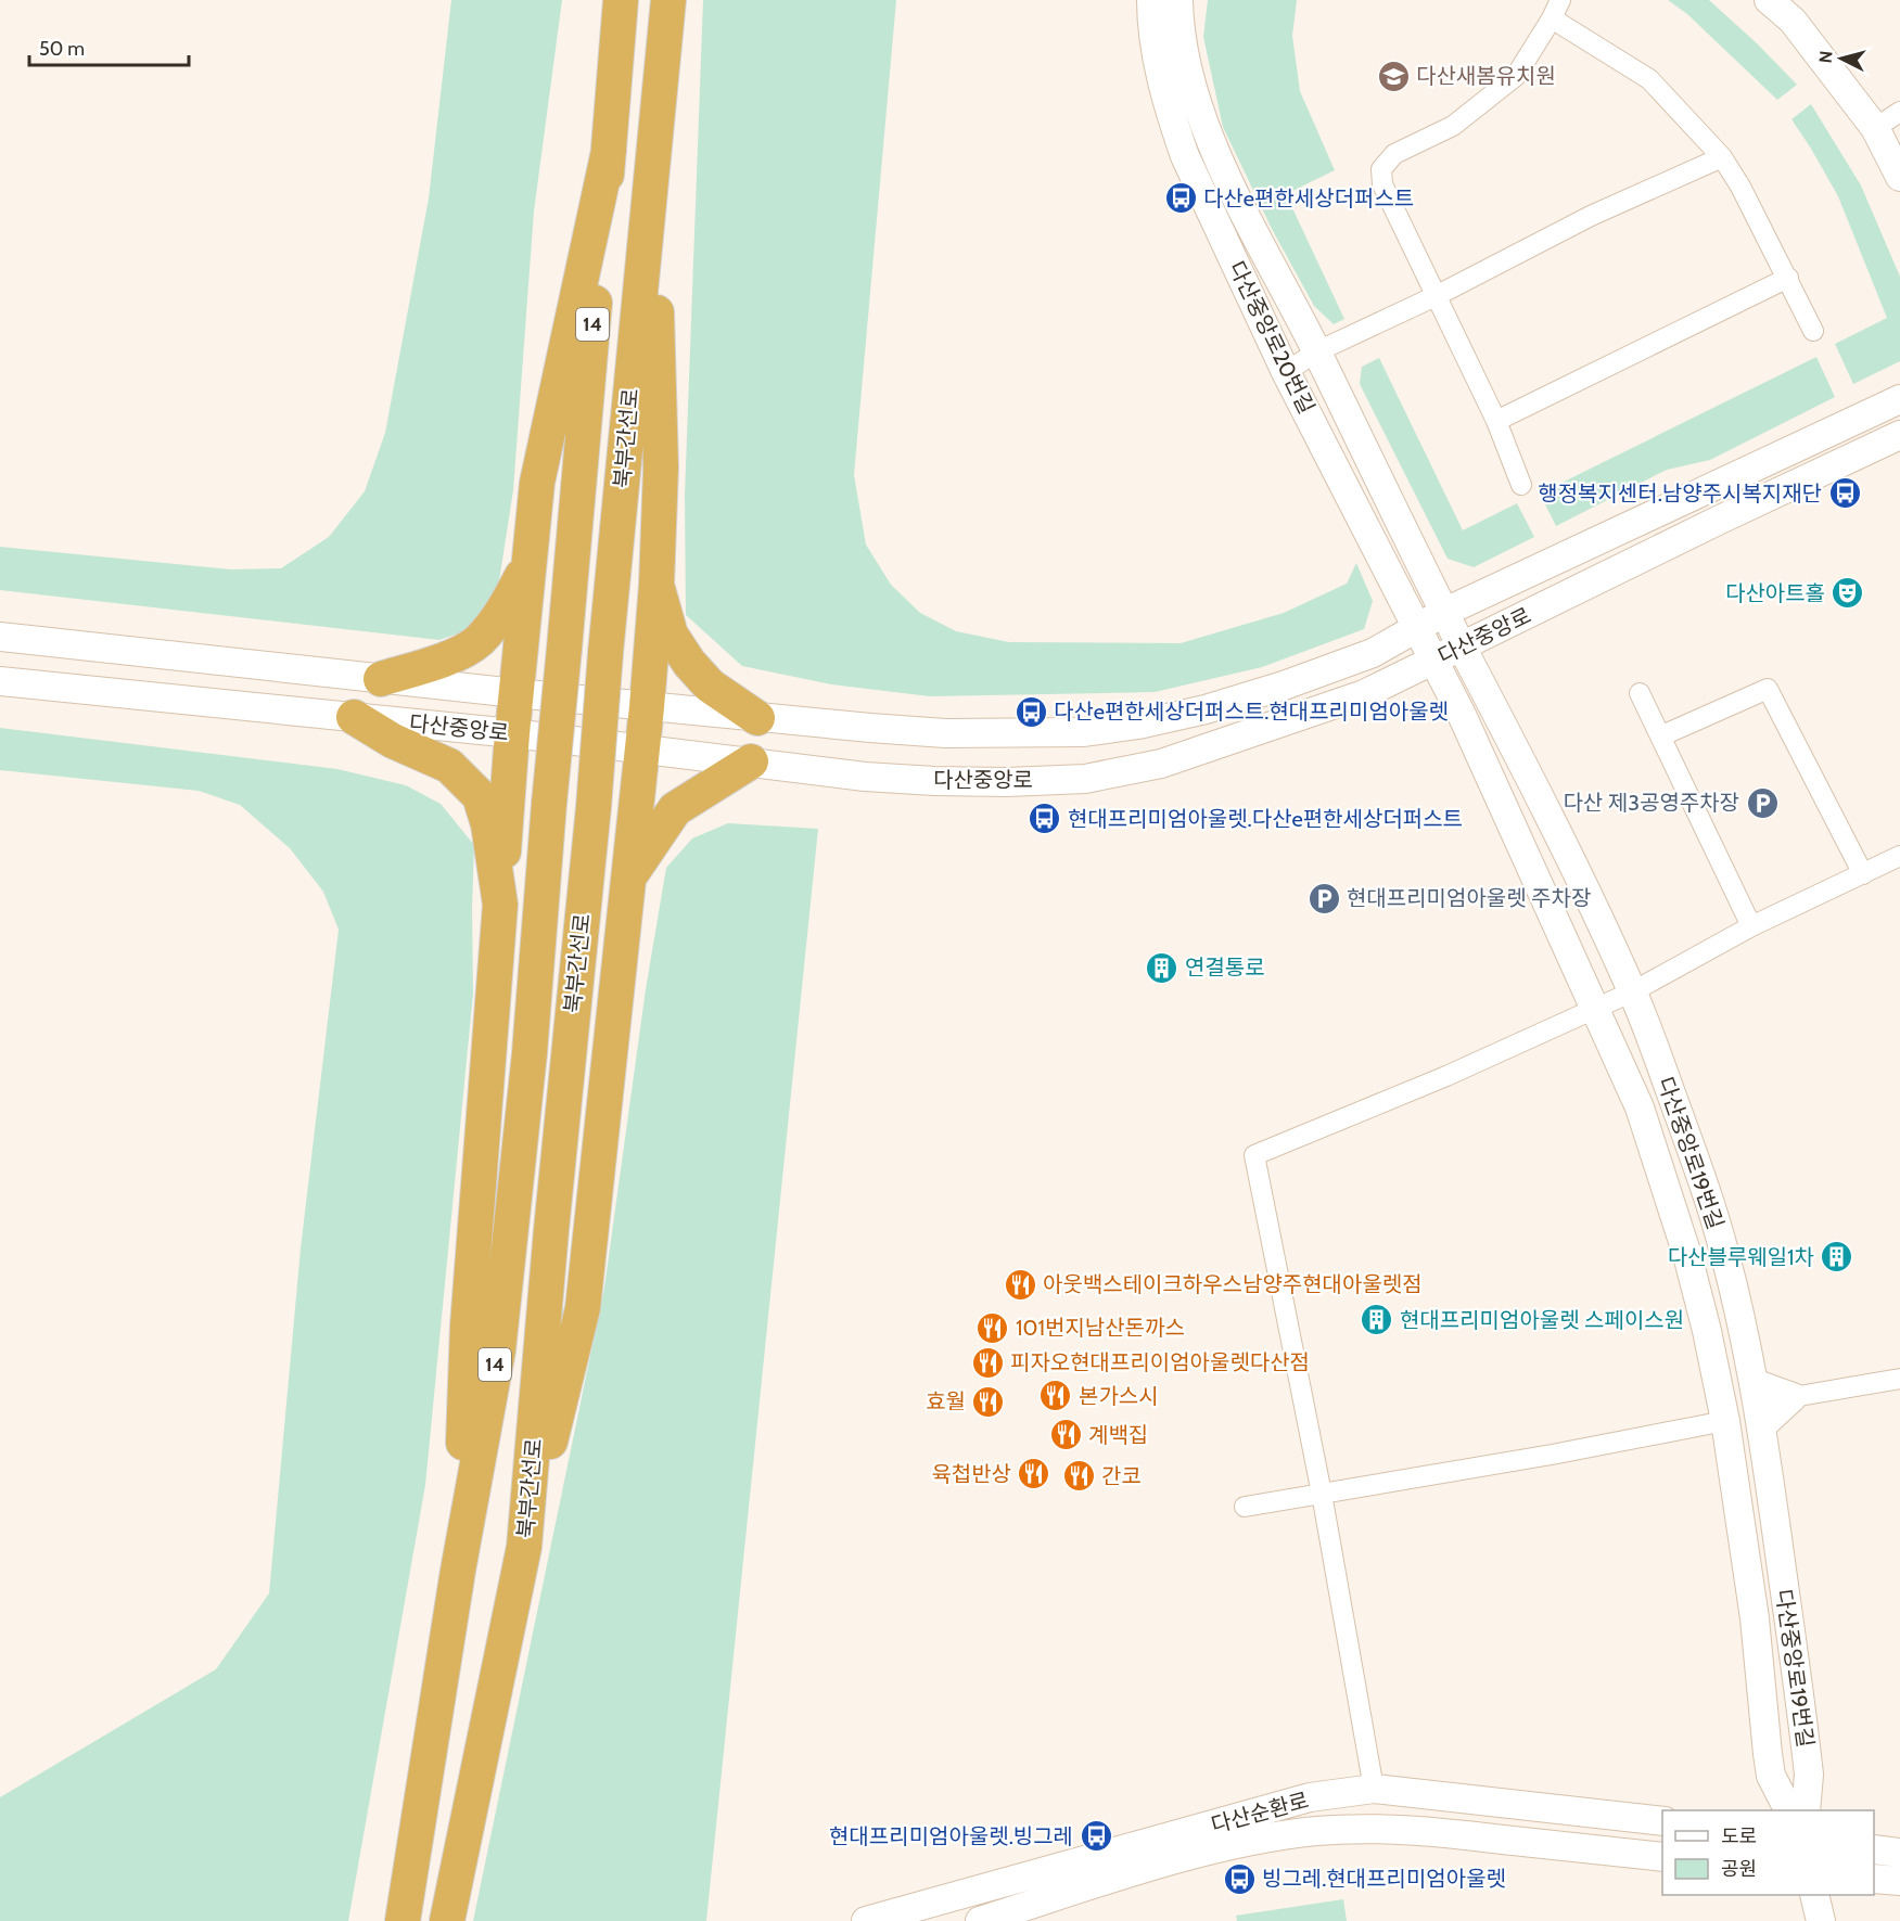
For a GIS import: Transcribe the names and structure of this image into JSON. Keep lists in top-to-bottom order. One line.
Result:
{"streets":{"highway":["14","북부간선로"],"street":["다산중앙로20번길","다산중앙로","다산중앙로19번길","다산순환로"]},"crossings":[["다산중앙로20번길","다산중앙로"],["다산중앙로20번길","다산중앙로19번길"],["다산중앙로","다산중앙로19번길"]],"places":{"school or university":["다산새봄유치원"],"bus stop":["다산e편한세상더퍼스트","행정복지센터.남양주시복지재단","다산e편한세상더퍼스트.현대프리미엄아울렛","현대프리미엄아울렛.다산e편한세상더퍼스트","현대프리미엄아울렛.빙그레","빙그레.현대프리미엄아울렛"],"theatre":["다산아트홀"],"parking":["다산 제3공영주차장","현대프리미엄아울렛 주차장"],"building":["연결통로","다산블루웨일1차","현대프리미엄아울렛 스페이스원"],"restaurant":["아웃백스테이크하우스남양주현대아울렛점","101번지남산돈까스","피자오현대프리이엄아울렛다산점","본가스시","효월","계백집","육첩반상","간코"]},"legend":["도로","공원"],"scale_bar":"50 m","north":"left"}
